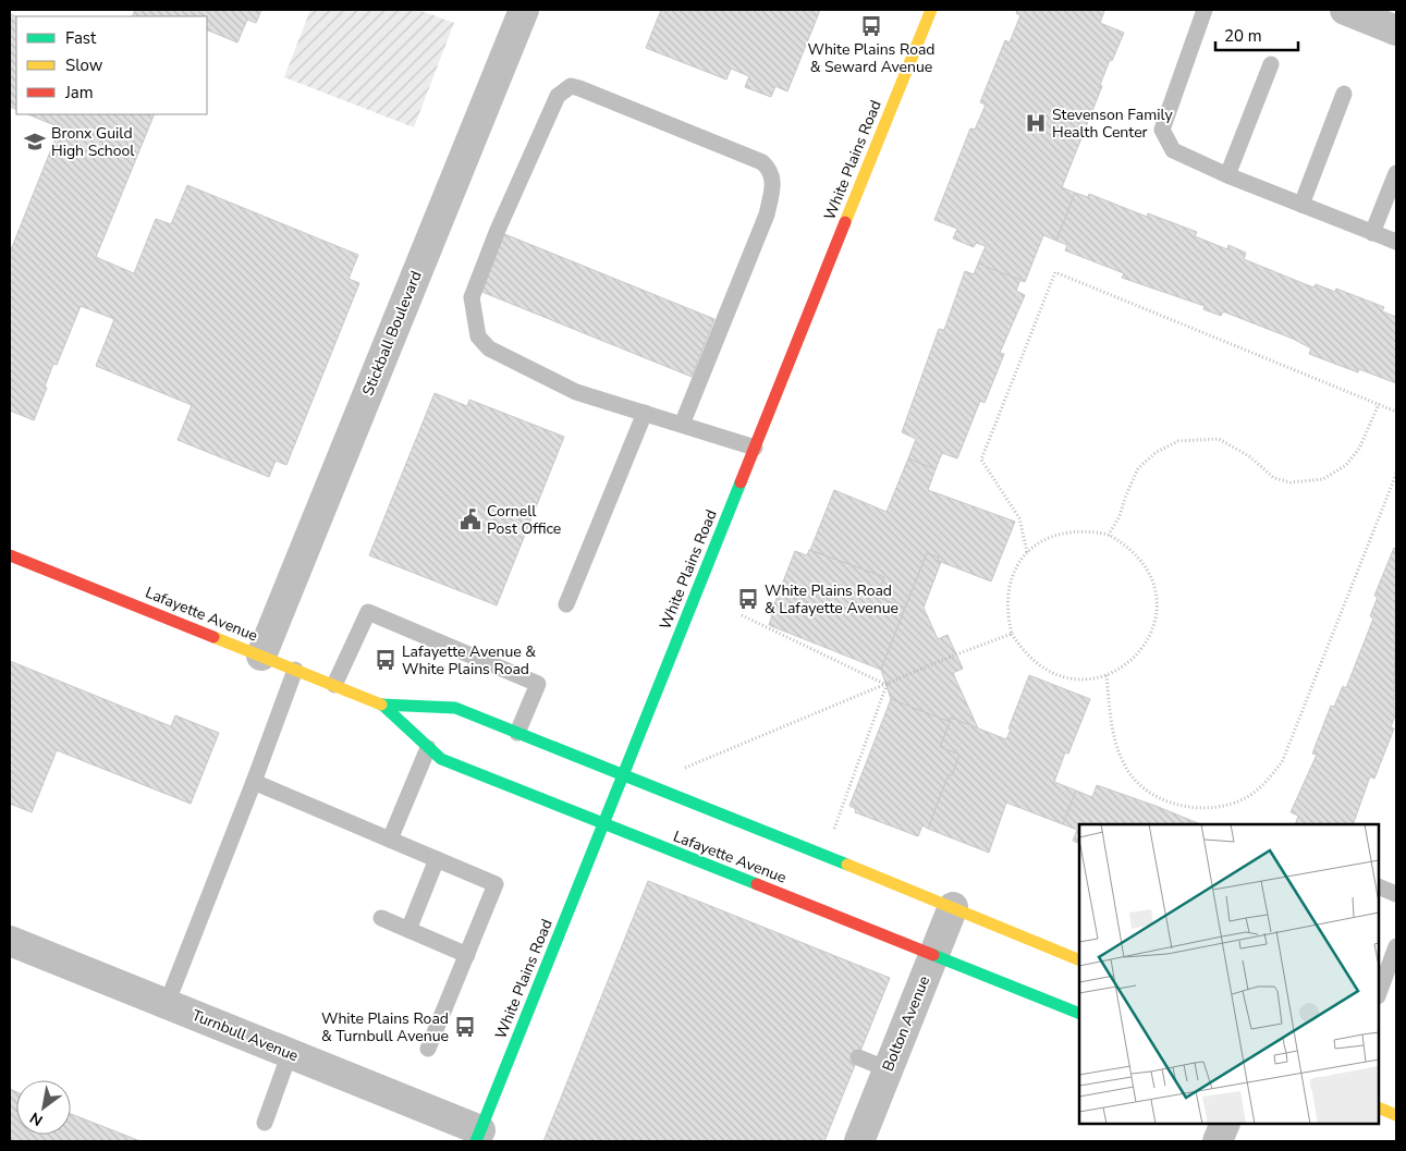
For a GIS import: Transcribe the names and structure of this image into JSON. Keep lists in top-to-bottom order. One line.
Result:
{"streets":{"street":["White Plains Road","Stickball Boulevard","Lafayette Avenue","Bolton Avenue","Turnbull Avenue"]},"crossings":[["White Plains Road","Lafayette Avenue"],["White Plains Road","Turnbull Avenue"],["Stickball Boulevard","Lafayette Avenue"],["Lafayette Avenue","Bolton Avenue"]],"places":{"bus stop":["White Plains Road & Seward Avenue","White Plains Road & Lafayette Avenue","Lafayette Avenue & White Plains Road","White Plains Road & Turnbull Avenue"],"hospital":["Stevenson Family Health Center"],"school or university":["Bronx Guild High School"],"public building":["Cornell Post Office"]},"legend":["Fast","Slow","Jam"],"scale_bar":"20 m","north":"bottom left"}
